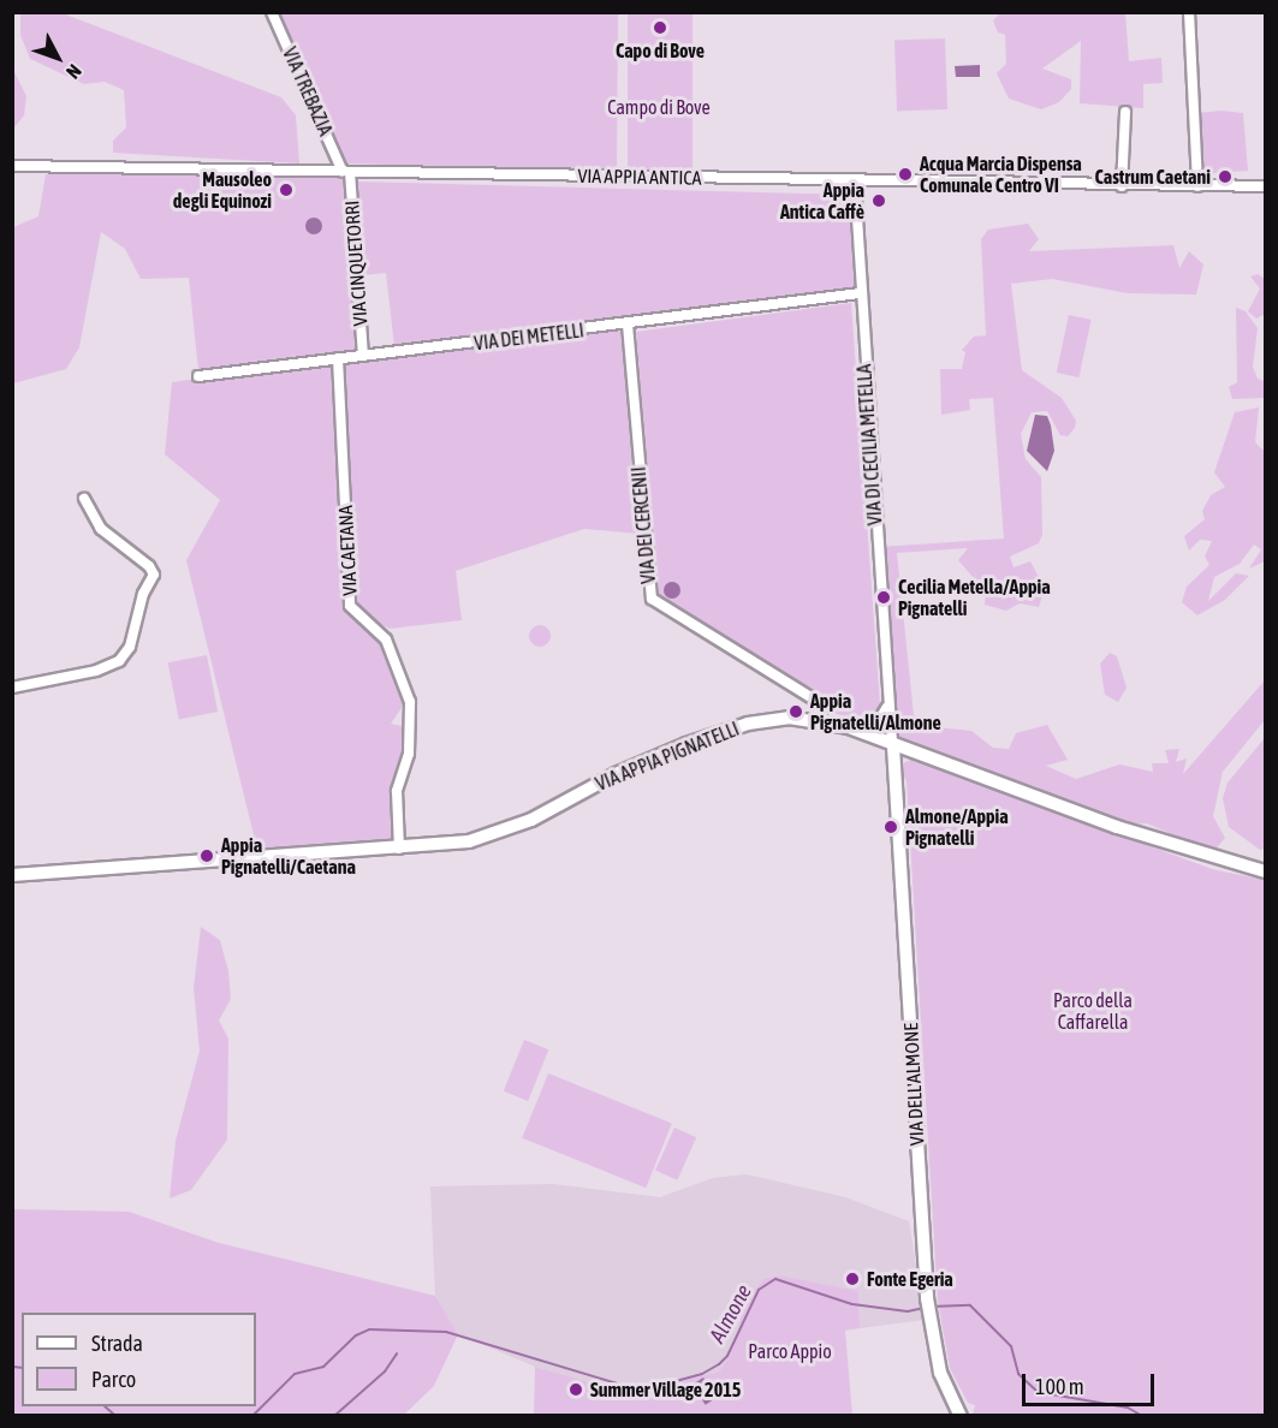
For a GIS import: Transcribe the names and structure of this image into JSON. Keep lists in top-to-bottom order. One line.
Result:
{"streets":{"main road":["VIA APPIA PIGNATELLI","VIA DELL'ALMONE"],"street":["VIA TREBAZIA","VIA APPIA ANTICA","VIA CINQUETORRI","VIA DEI METELLI","VIA DI CECILIA METELLA","VIA DEI CERCENII","VIA CAETANA"]},"crossings":[["VIA TREBAZIA","VIA APPIA ANTICA"],["VIA TREBAZIA","VIA CINQUETORRI"],["VIA APPIA ANTICA","VIA CINQUETORRI"],["VIA APPIA ANTICA","VIA DI CECILIA METELLA"],["VIA CINQUETORRI","VIA DEI METELLI"],["VIA DEI METELLI","VIA DI CECILIA METELLA"],["VIA DEI METELLI","VIA DEI CERCENII"],["VIA DEI METELLI","VIA CAETANA"],["VIA DI CECILIA METELLA","VIA APPIA PIGNATELLI"],["VIA DI CECILIA METELLA","VIA DELL'ALMONE"],["VIA DEI CERCENII","VIA APPIA PIGNATELLI"],["VIA CAETANA","VIA APPIA PIGNATELLI"],["VIA APPIA PIGNATELLI","VIA DELL'ALMONE"]],"water":["Almone"],"parks":["Campo di Bove","Parco della Caffarella","Parco Appio"],"places":["Capo di Bove","Acqua Marcia Dispensa Comunale Centro VI","Castrum Caetani","Mausoleo degli Equinozi","Appia Antica Caffè","Cecilia Metella/Appia Pignatelli","Appia Pignatelli/Almone","Almone/Appia Pignatelli","Appia Pignatelli/Caetana","Fonte Egeria","Summer Village 2015"],"legend":["Strada","Parco"],"scale_bar":"100 m","north":"bottom right"}
